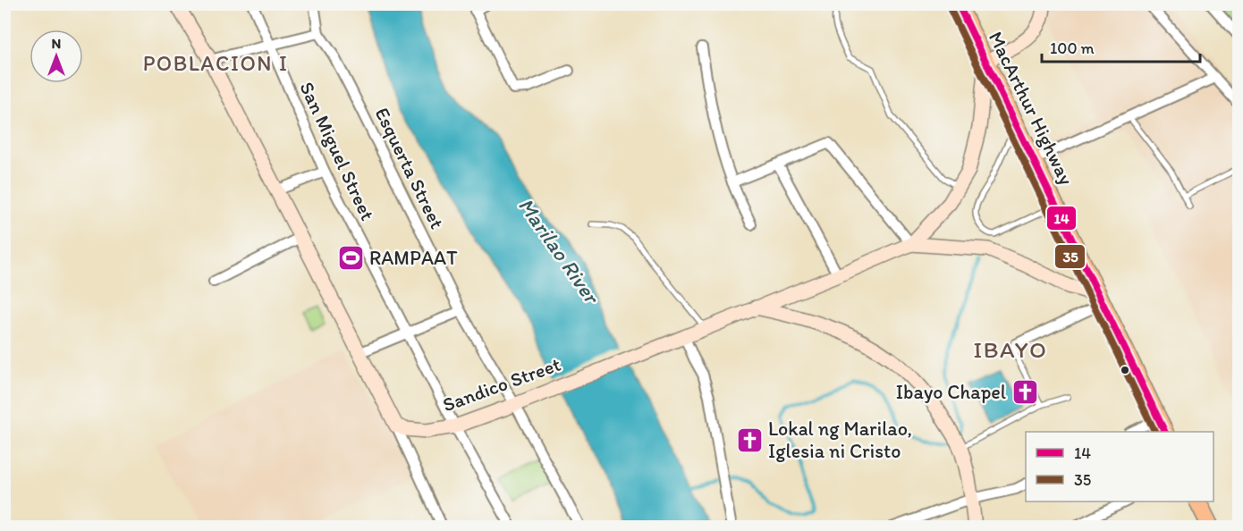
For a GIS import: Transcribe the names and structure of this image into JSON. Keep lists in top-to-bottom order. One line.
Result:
{"streets":{"highway":["MacArthur Highway"],"main road":["Sandico Street"],"street":["San Miguel Street","Esquerta Street"]},"crossings":[["MacArthur Highway","Sandico Street"],["San Miguel Street","Sandico Street"],["Esquerta Street","Sandico Street"]],"districts":["POBLACION I","IBAYO"],"water":["Marilao River"],"places":{"sports":["RAMPAAT"],"church":["Ibayo Chapel","Lokal ng Marilao, Iglesia ni Cristo"]},"lines":["transit line 14","transit line 35"],"legend":["14","35"],"scale_bar":"100 m","north":"top"}
